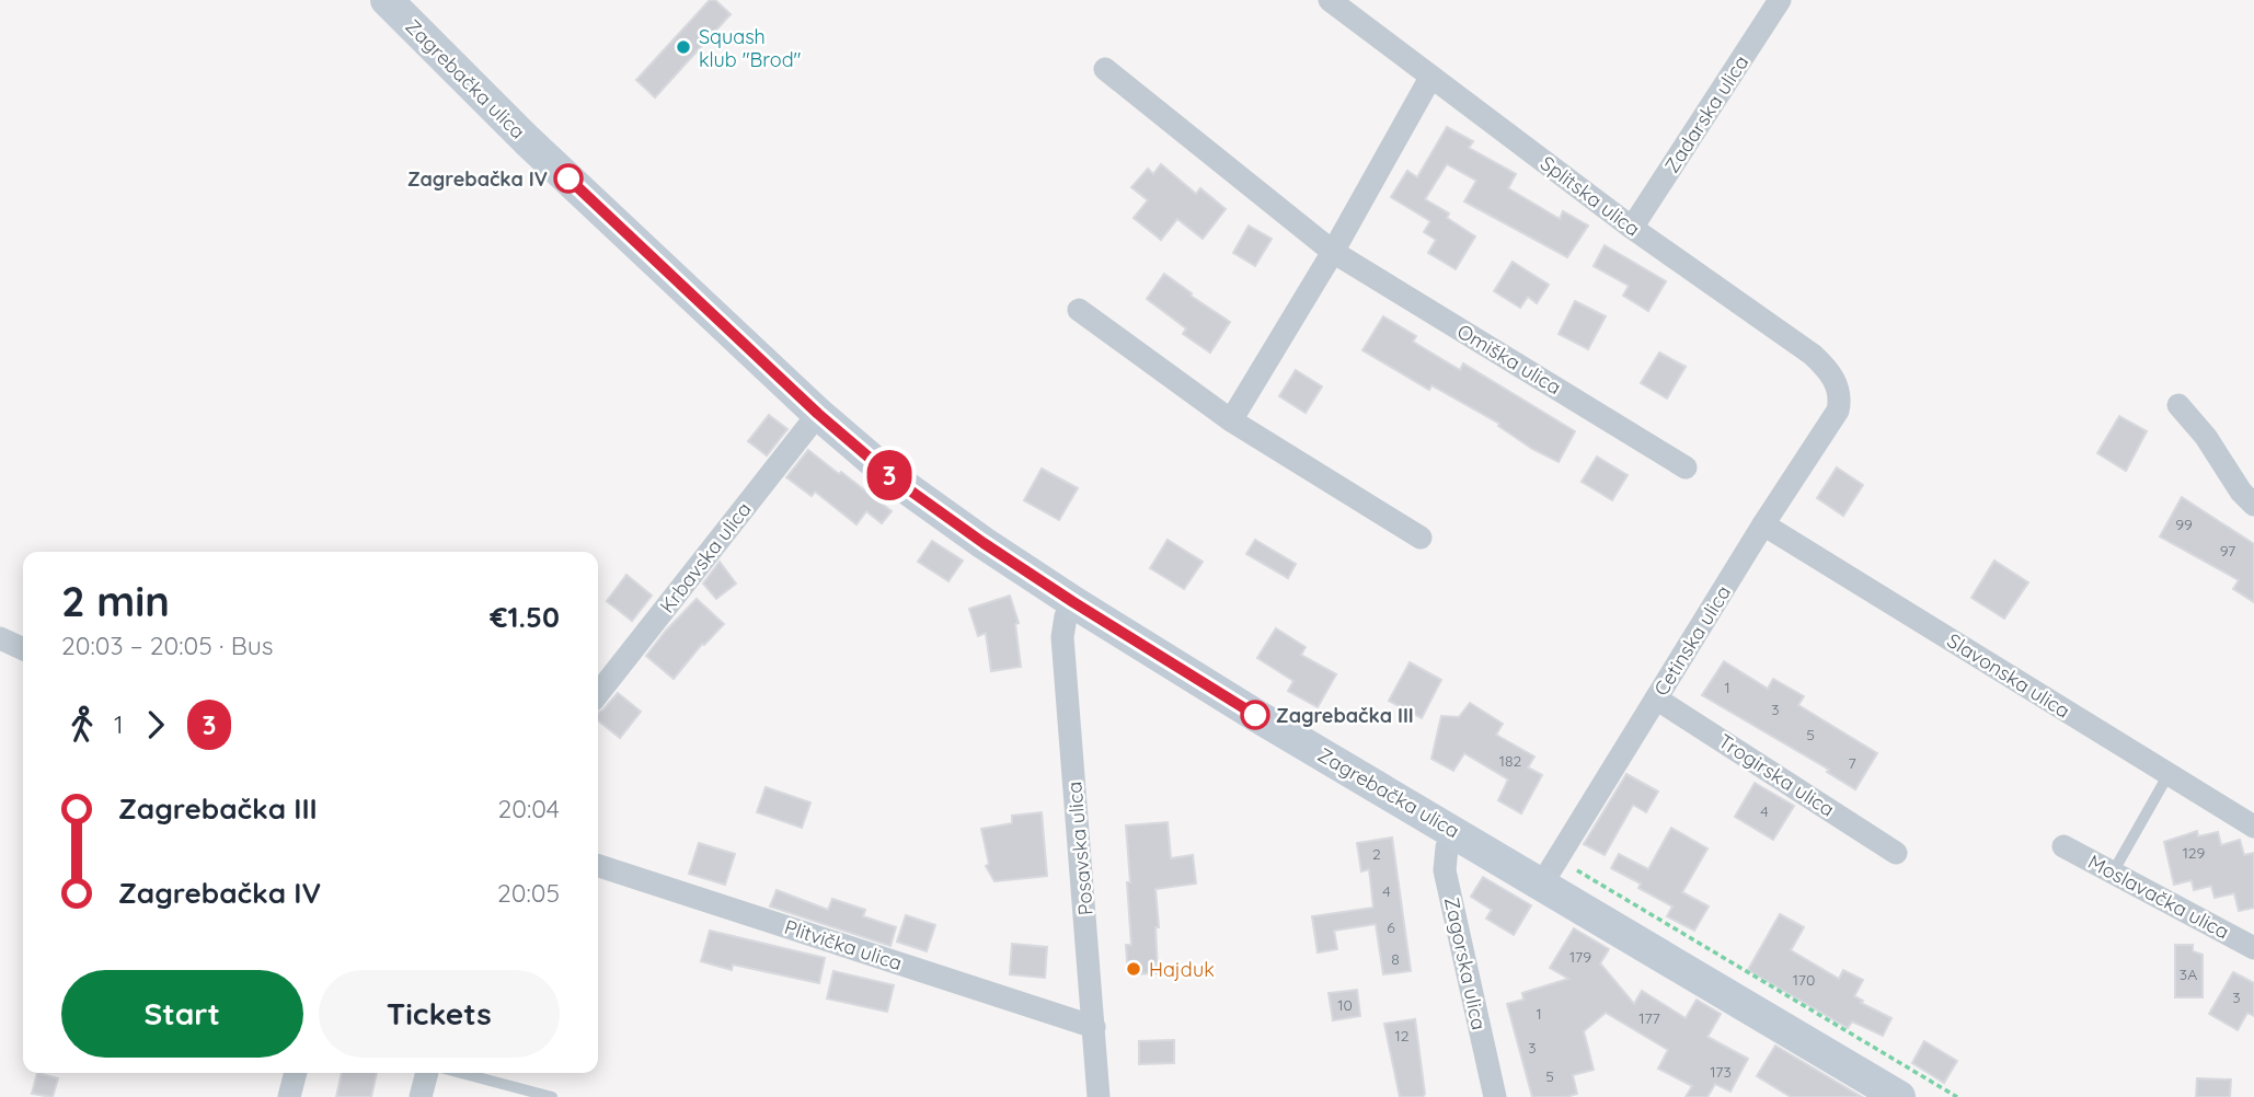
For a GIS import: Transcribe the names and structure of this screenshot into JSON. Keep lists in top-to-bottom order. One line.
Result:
{"streets":{"main road":["Zagrebačka ulica"],"street":["Zadarska ulica","Splitska ulica","Omiška ulica","Krbavska ulica","Cetinska ulica","Slavonska ulica","Trogirska ulica","Posavska ulica","Moslavačka ulica","Plitvička ulica","Zagorska ulica"]},"crossings":[["Zagrebačka ulica","Krbavska ulica"],["Zagrebačka ulica","Cetinska ulica"],["Zagrebačka ulica","Posavska ulica"],["Zagrebačka ulica","Zagorska ulica"],["Zadarska ulica","Splitska ulica"],["Splitska ulica","Cetinska ulica"],["Cetinska ulica","Slavonska ulica"],["Cetinska ulica","Trogirska ulica"],["Posavska ulica","Plitvička ulica"]],"places":["Squash klub \"Brod\"","Zagrebačka IV","Zagrebačka III","Hajduk"],"lines":["bus line 3"],"house_numbers":["99","97","1","3","5","182","7","4","129","2","4","6","179","8","3A","170","3","10","1","177","12","3","173","5"],"page":{"on_map":"3","heading":["2 min","20:03 – 20:05 · Bus","€1.50"],"legs":["1","3"],"list":[{"name":"Zagrebačka III","value":"20:04"},{"name":"Zagrebačka IV","value":"20:05"}],"buttons":["Start","Tickets"]}}
